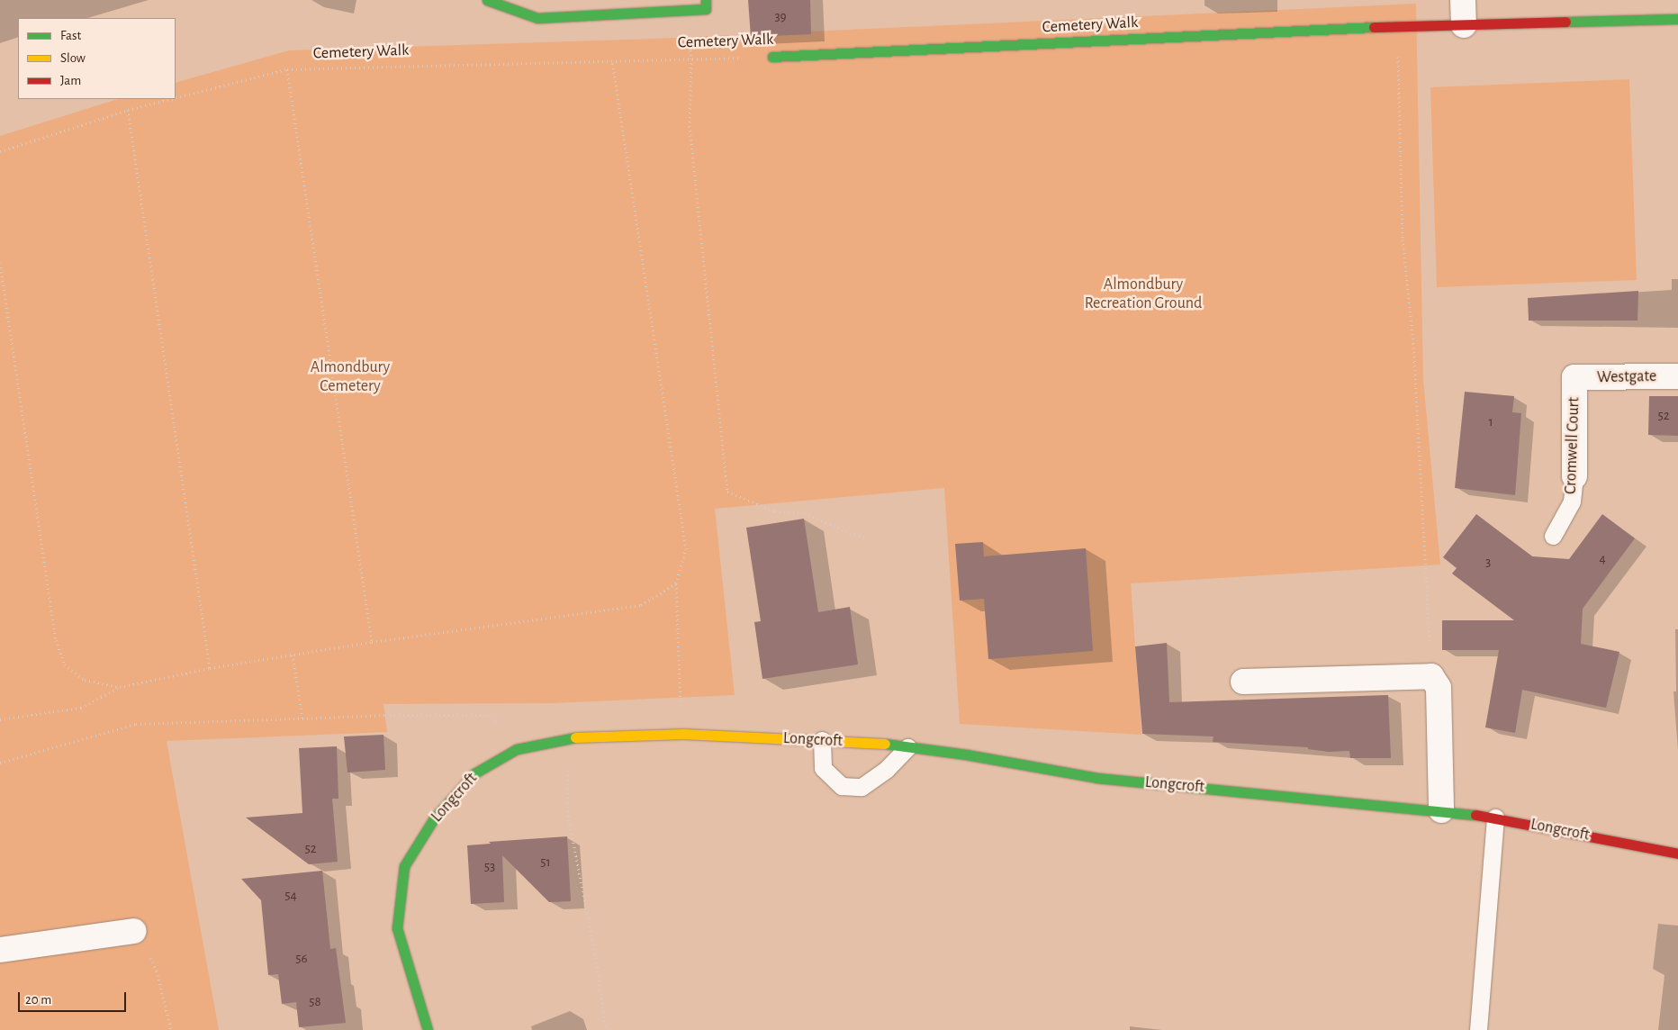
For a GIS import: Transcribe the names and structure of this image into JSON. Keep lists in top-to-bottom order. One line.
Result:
{"streets":{"street":["Cemetery Walk","Westgate","Cromwell Court","Longcroft"]},"crossings":[["Westgate","Cromwell Court"]],"parks":["Almondbury Recreation Ground","Almondbury Cemetery"],"house_numbers":["39","52","1","4","3","52","51","53","54","56","58"],"legend":["Fast","Slow","Jam"],"scale_bar":"20 m"}
